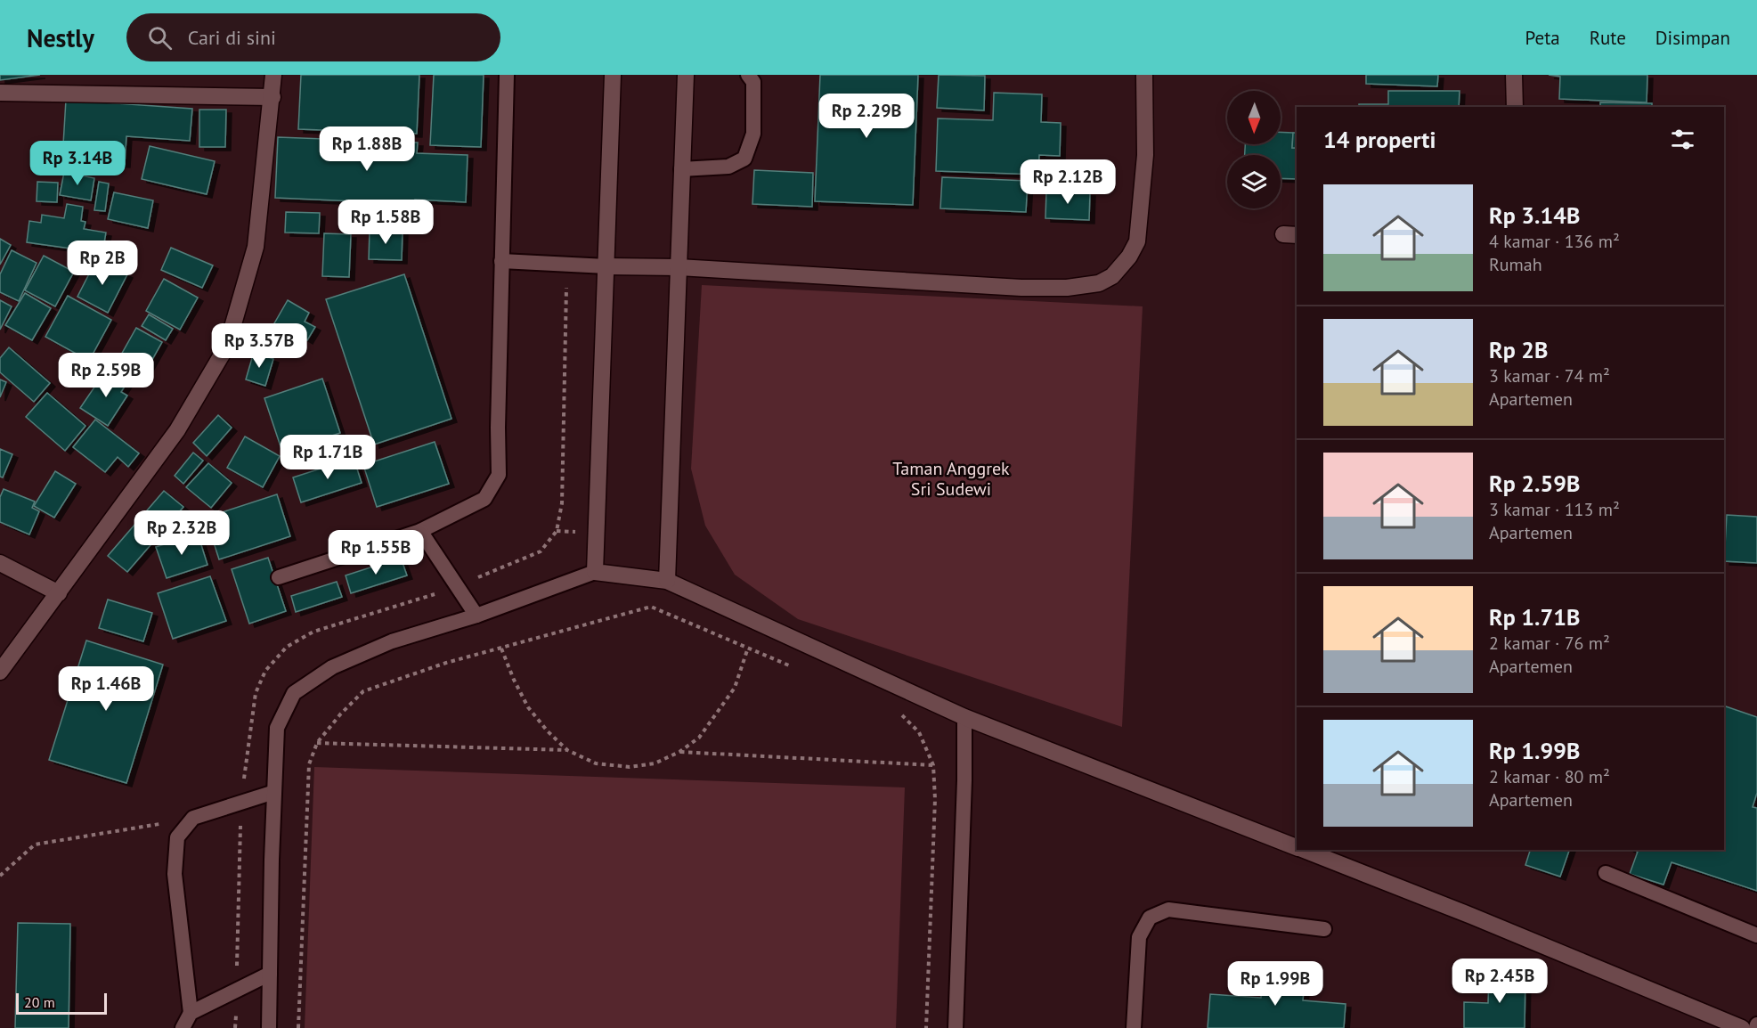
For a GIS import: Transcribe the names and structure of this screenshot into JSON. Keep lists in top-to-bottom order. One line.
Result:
{"parks":["Taman Anggrek Sri Sudewi"],"scale_bar":"20 m","north":"bottom","page":{"header":"Nestly","search":"Cari di sini","nav":["Peta","Rute","Disimpan"],"price":["Rp 2.29B","Rp 1.88B","Rp 3.14B","Rp 2.12B","Rp 1.58B","Rp 2B","Rp 3.57B","Rp 2.59B","Rp 1.71B","Rp 2.32B","Rp 1.55B","Rp 1.46B","Rp 2.45B","Rp 1.99B"],"heading":"14 properti","list":[{"name":"Rp 3.14B","note":"4 kamar · 136 m² · Rumah"},{"name":"Rp 2B","note":"3 kamar · 74 m² · Apartemen"},{"name":"Rp 2.59B","note":"3 kamar · 113 m² · Apartemen"},{"name":"Rp 1.71B","note":"2 kamar · 76 m² · Apartemen"},{"name":"Rp 1.99B","note":"2 kamar · 80 m² · Apartemen"}],"scale":"20 m"}}
